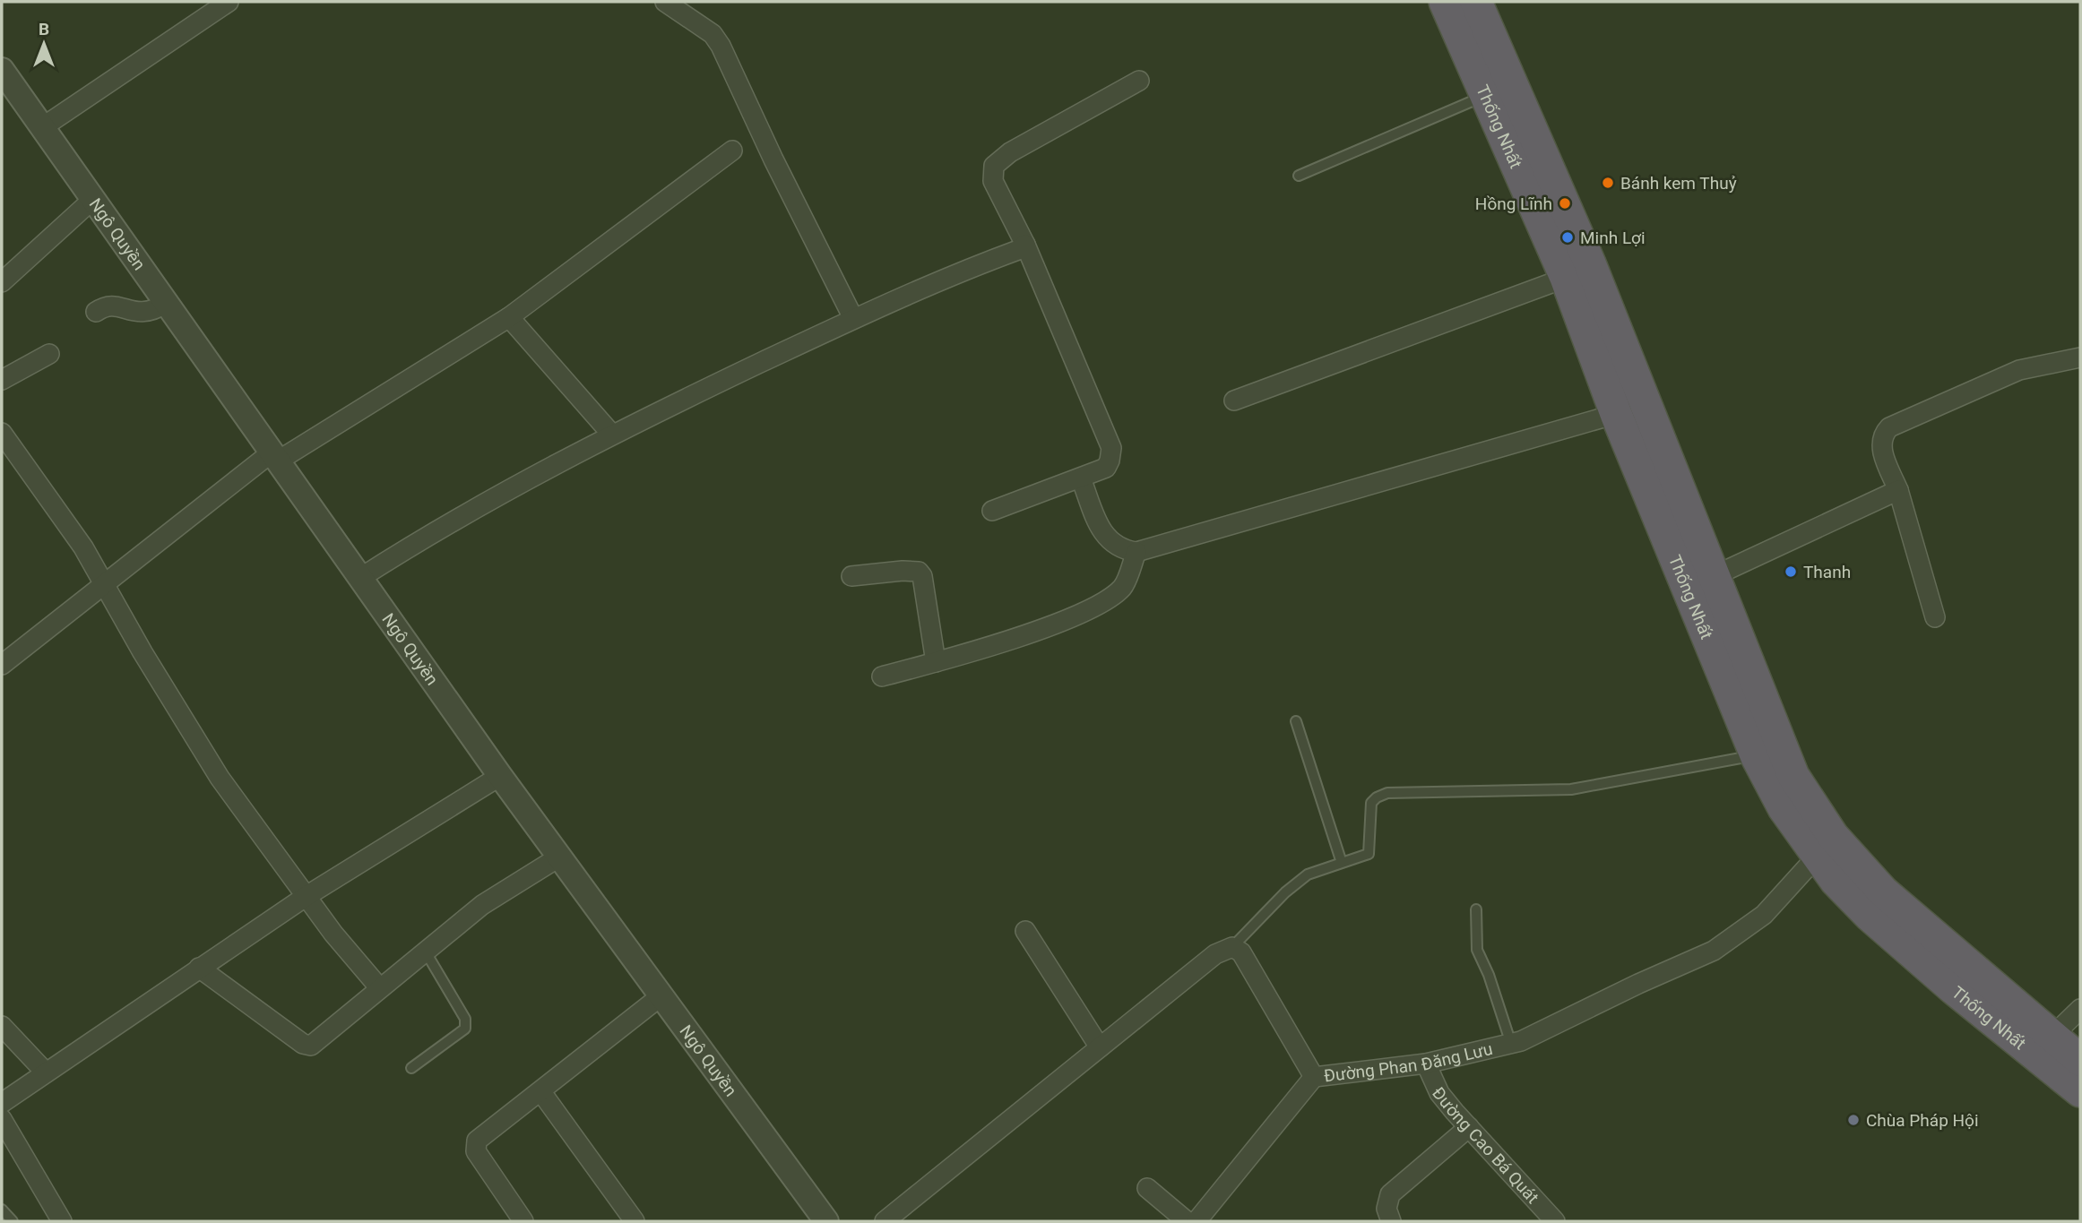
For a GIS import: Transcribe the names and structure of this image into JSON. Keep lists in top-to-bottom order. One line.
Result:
{"streets":{"highway":["Thống Nhất"],"street":["Ngô Quyền","Đường Phan Đăng Lưu","Đường Cao Bá Quát"]},"crossings":[["Thống Nhất","Đường Phan Đăng Lưu"],["Đường Phan Đăng Lưu","Đường Cao Bá Quát"]],"places":["Bánh kem Thuỷ","Hồng Lĩnh","Minh Lợi","Thanh","Chùa Pháp Hội"],"north":"top"}
